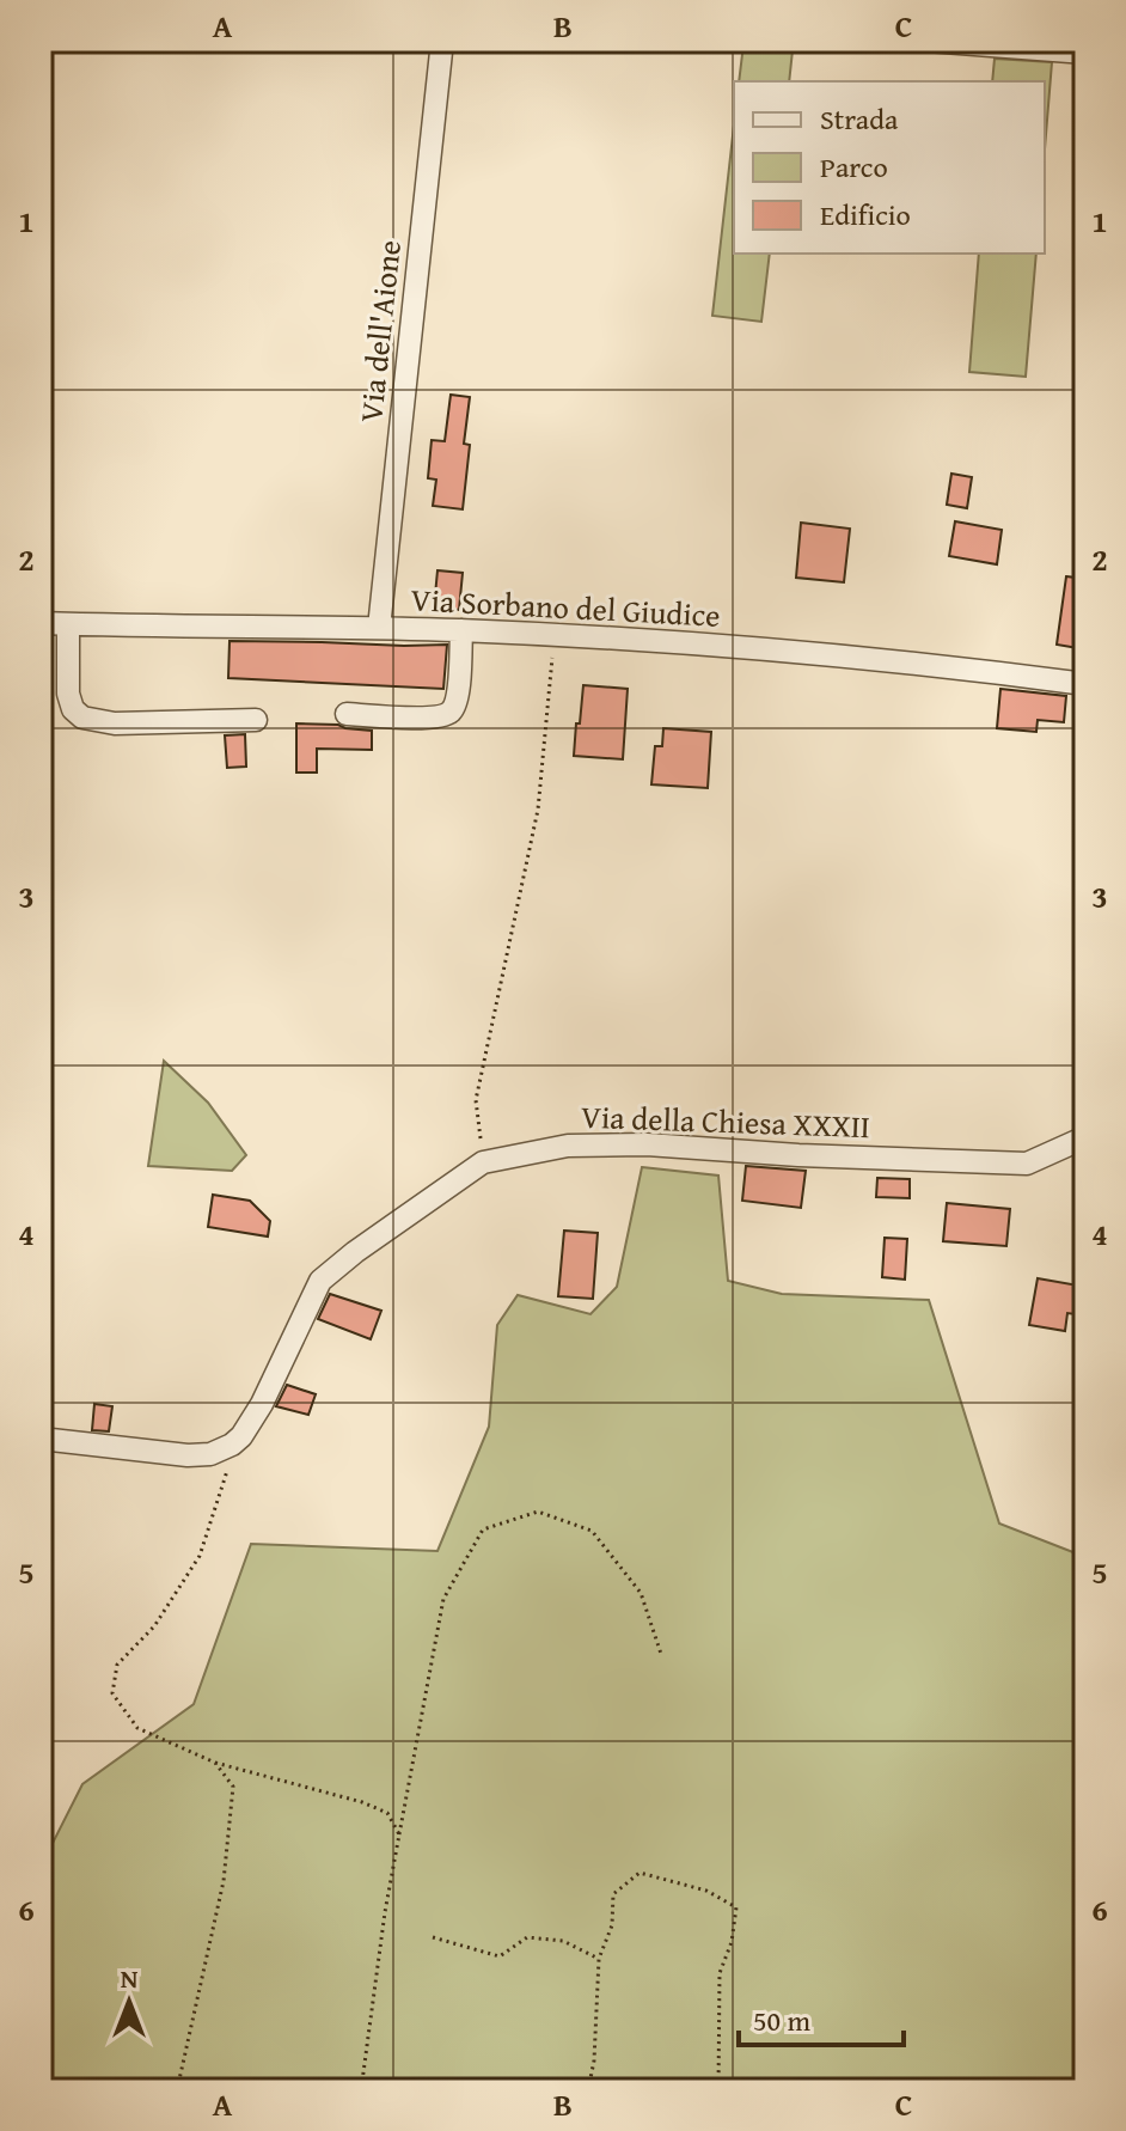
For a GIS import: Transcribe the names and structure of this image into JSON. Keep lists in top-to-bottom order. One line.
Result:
{"streets":{"street":["Via dell'Aione","Via Sorbano del Giudice","Via della Chiesa XXXII"]},"crossings":[["Via dell'Aione","Via Sorbano del Giudice"]],"legend":["Strada","Parco","Edificio"],"scale_bar":"50 m","north":"top","grid":{"columns":["A","B","C"],"rows":["1","2","3","4","5","6"]}}
